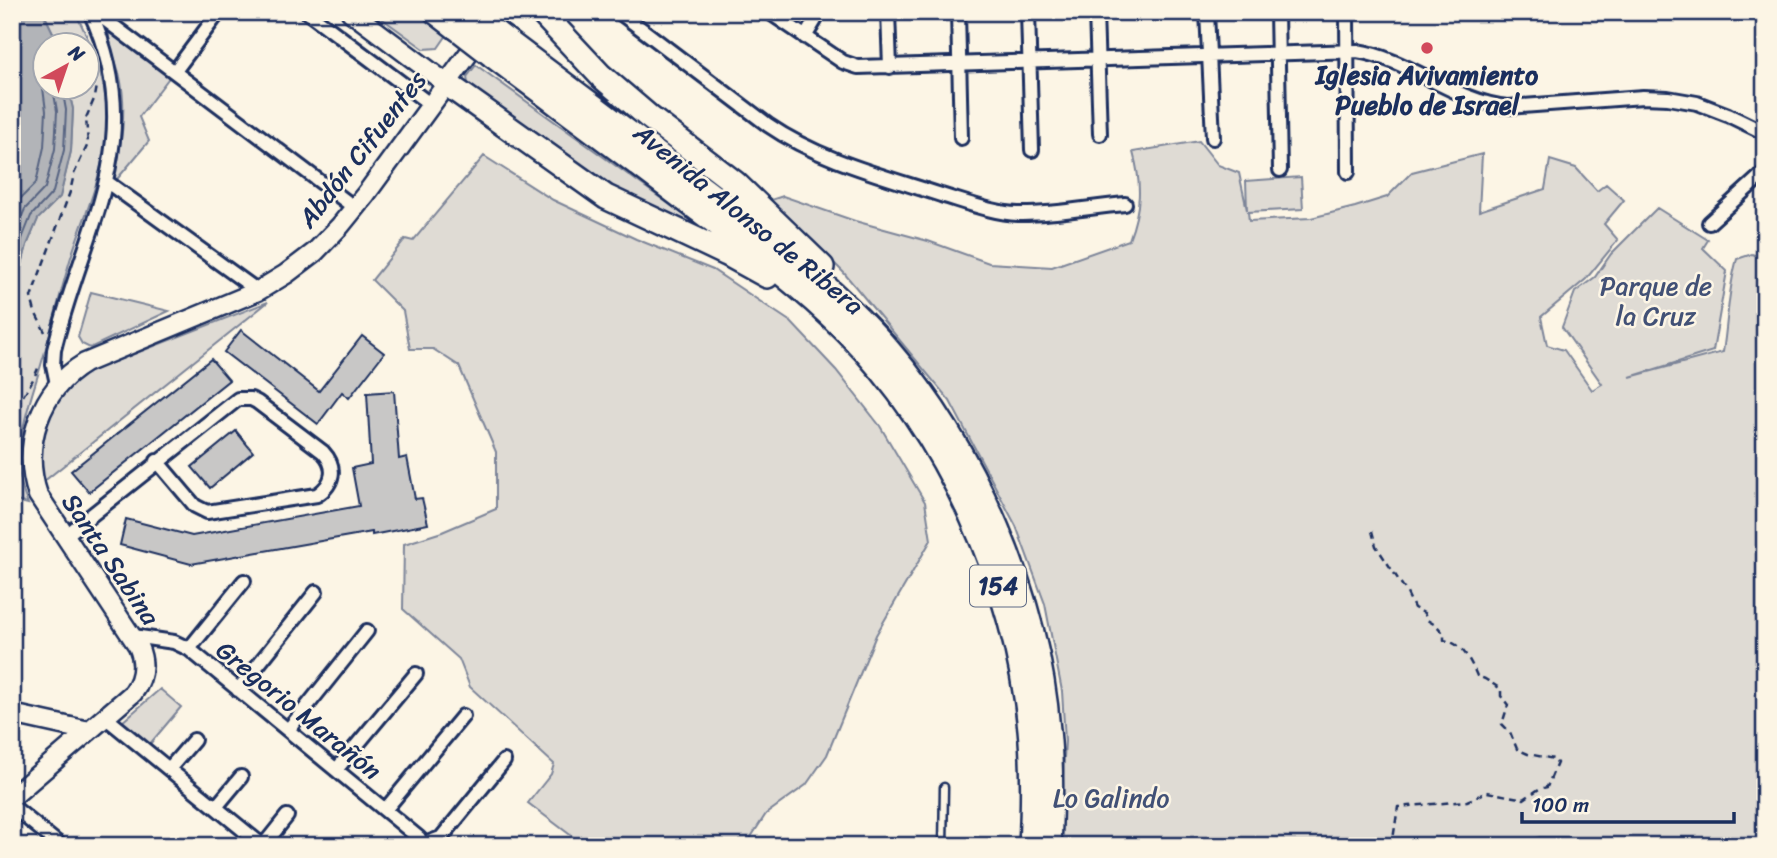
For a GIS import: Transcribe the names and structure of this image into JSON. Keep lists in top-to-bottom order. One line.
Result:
{"streets":{"highway":["Avenida Alonso de Ribera","154"],"street":["Abdón Cifuentes","Santa Sabina","Gregorio Marañón"]},"crossings":[["Abdón Cifuentes","Santa Sabina"],["Santa Sabina","Gregorio Marañón"]],"parks":["Parque de la Cruz","Lo Galindo"],"places":["Iglesia Avivamiento Pueblo de Israel"],"scale_bar":"100 m","north":"top right"}
